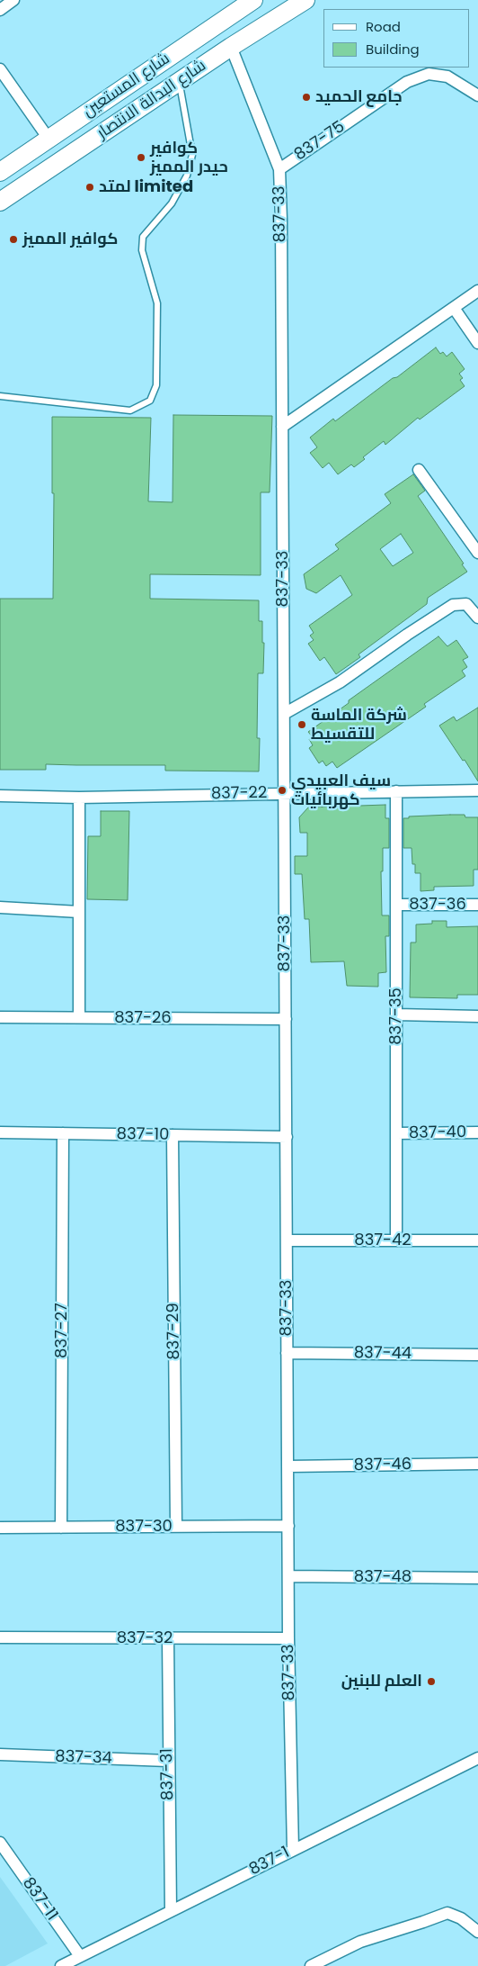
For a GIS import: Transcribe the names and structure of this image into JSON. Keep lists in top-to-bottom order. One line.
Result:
{"streets":{"main road":["شارع المستعين","شارع البدالة الانتصار"],"street":["837-75","837-33","837-22","837-36","837-35","837-26","837-40","837-10","837-42","837-27","837-29","837-44","837-46","837-30","837-48","837-32","837-34","837-31","837-1","837-11"]},"crossings":[["شارع البدالة الانتصار","837-33"],["837-75","837-33"],["837-33","837-22"],["837-33","837-26"],["837-33","837-10"],["837-33","837-42"],["837-33","837-44"],["837-33","837-46"],["837-33","837-30"],["837-33","837-48"],["837-33","837-32"],["837-33","837-1"],["837-22","837-35"],["837-36","837-35"],["837-35","837-40"],["837-35","837-42"],["837-10","837-27"],["837-10","837-29"],["837-27","837-30"],["837-29","837-30"],["837-32","837-31"],["837-34","837-31"],["837-31","837-1"],["837-1","837-11"]],"places":["جامع الحميد","كوافير حيدر المميز","لمتد limited","كوافير المميز","شركة الماسة للتقسيط","سيف العبيدي كهربائيات","العلم للبنين"],"legend":["Road","Building"]}
